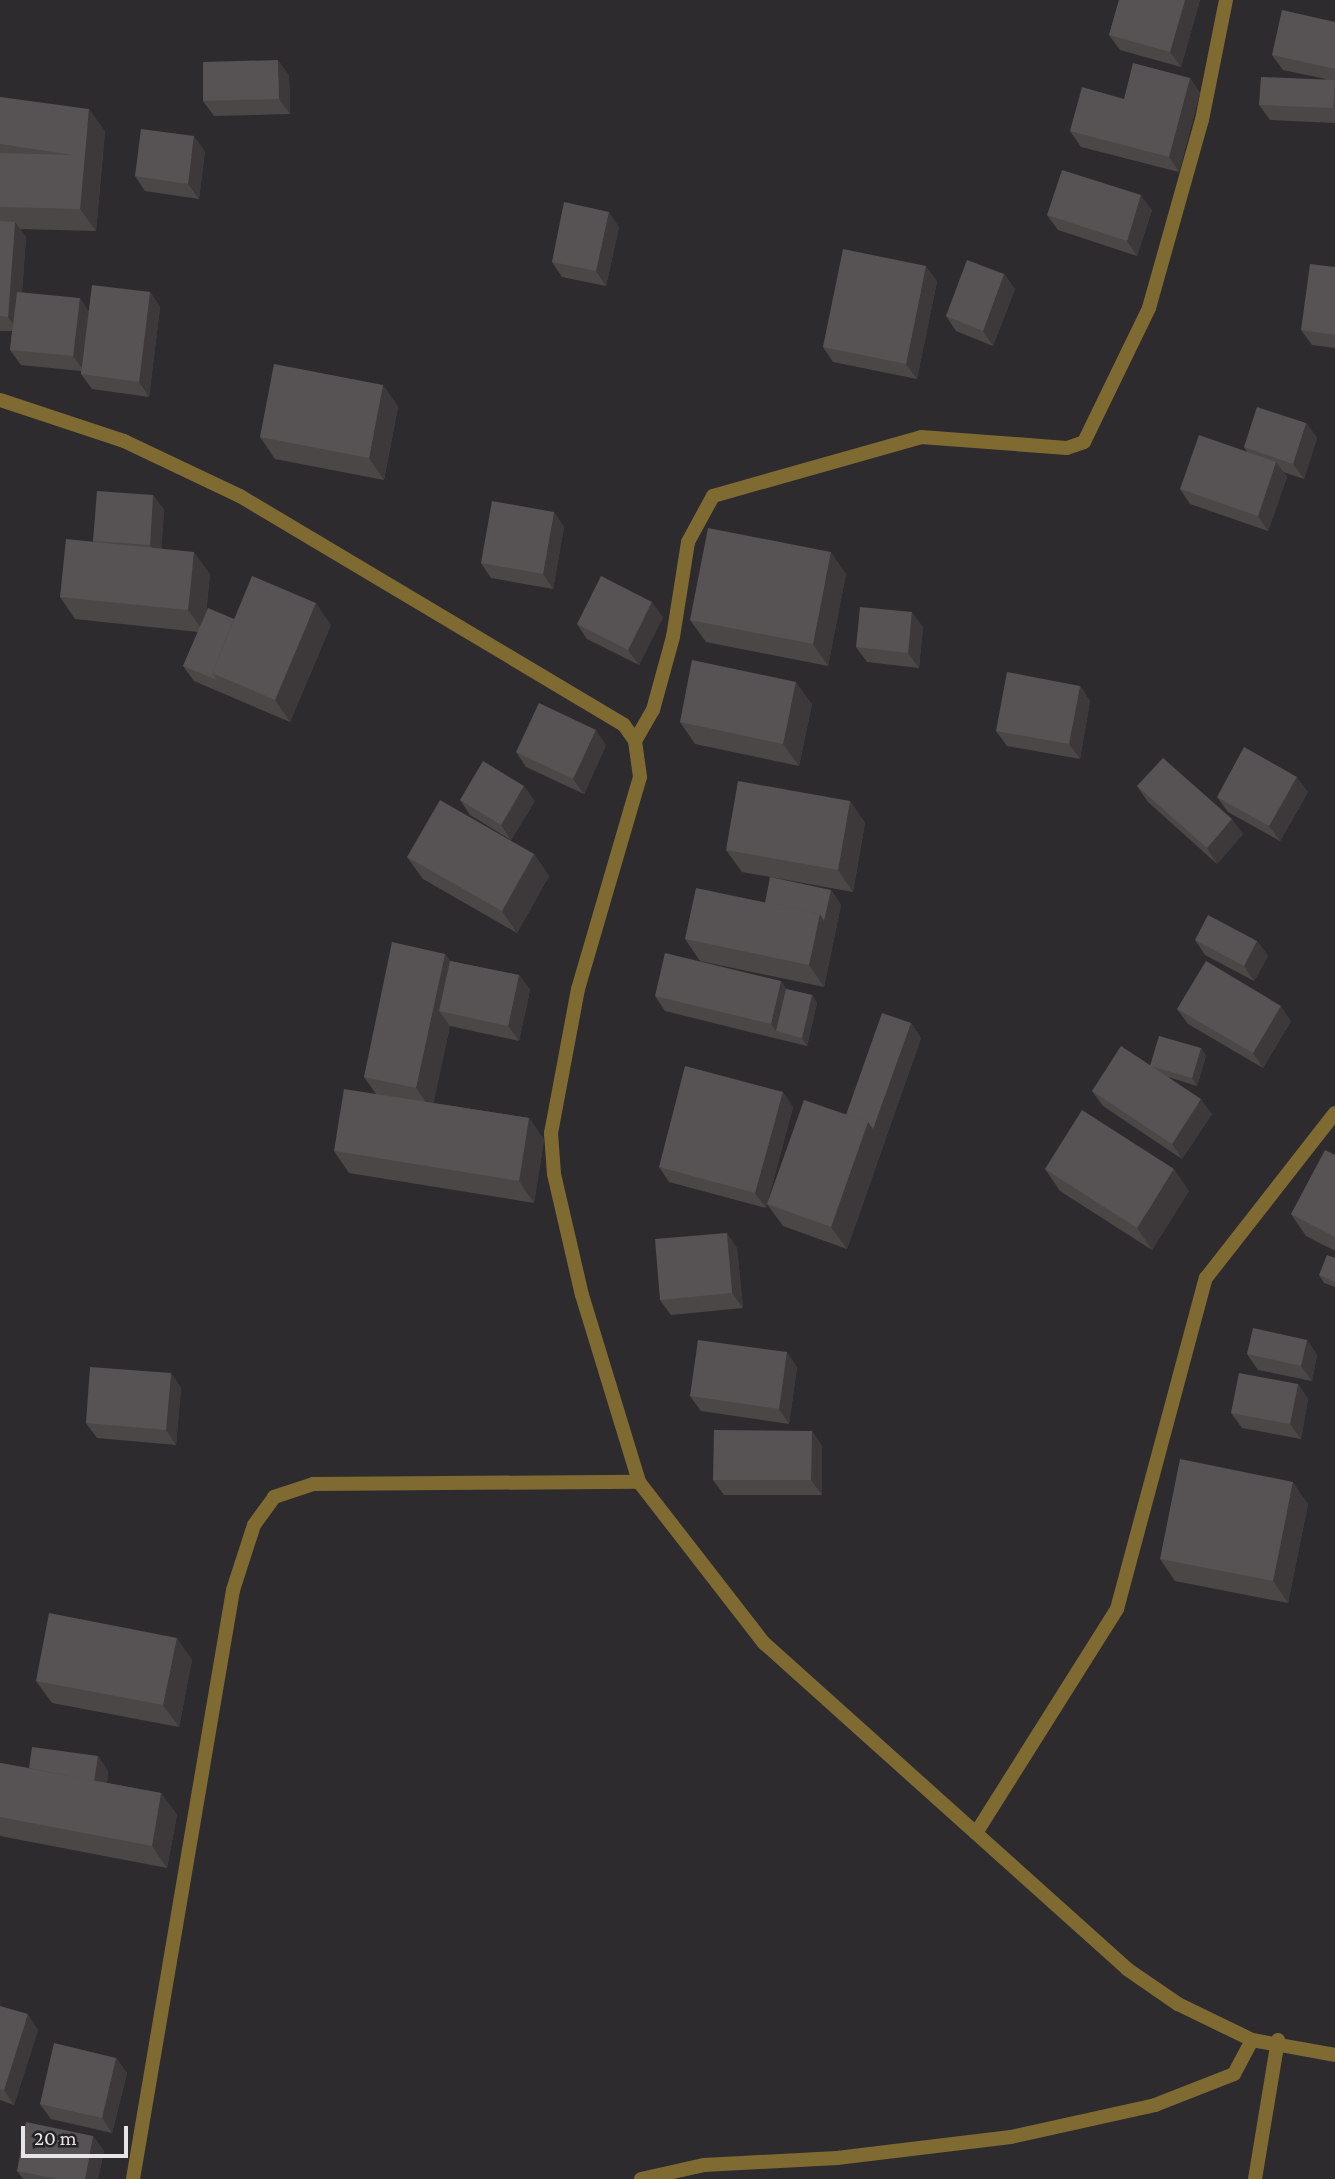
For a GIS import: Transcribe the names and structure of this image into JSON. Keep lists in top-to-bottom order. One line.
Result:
{"scale_bar":"20 m"}
